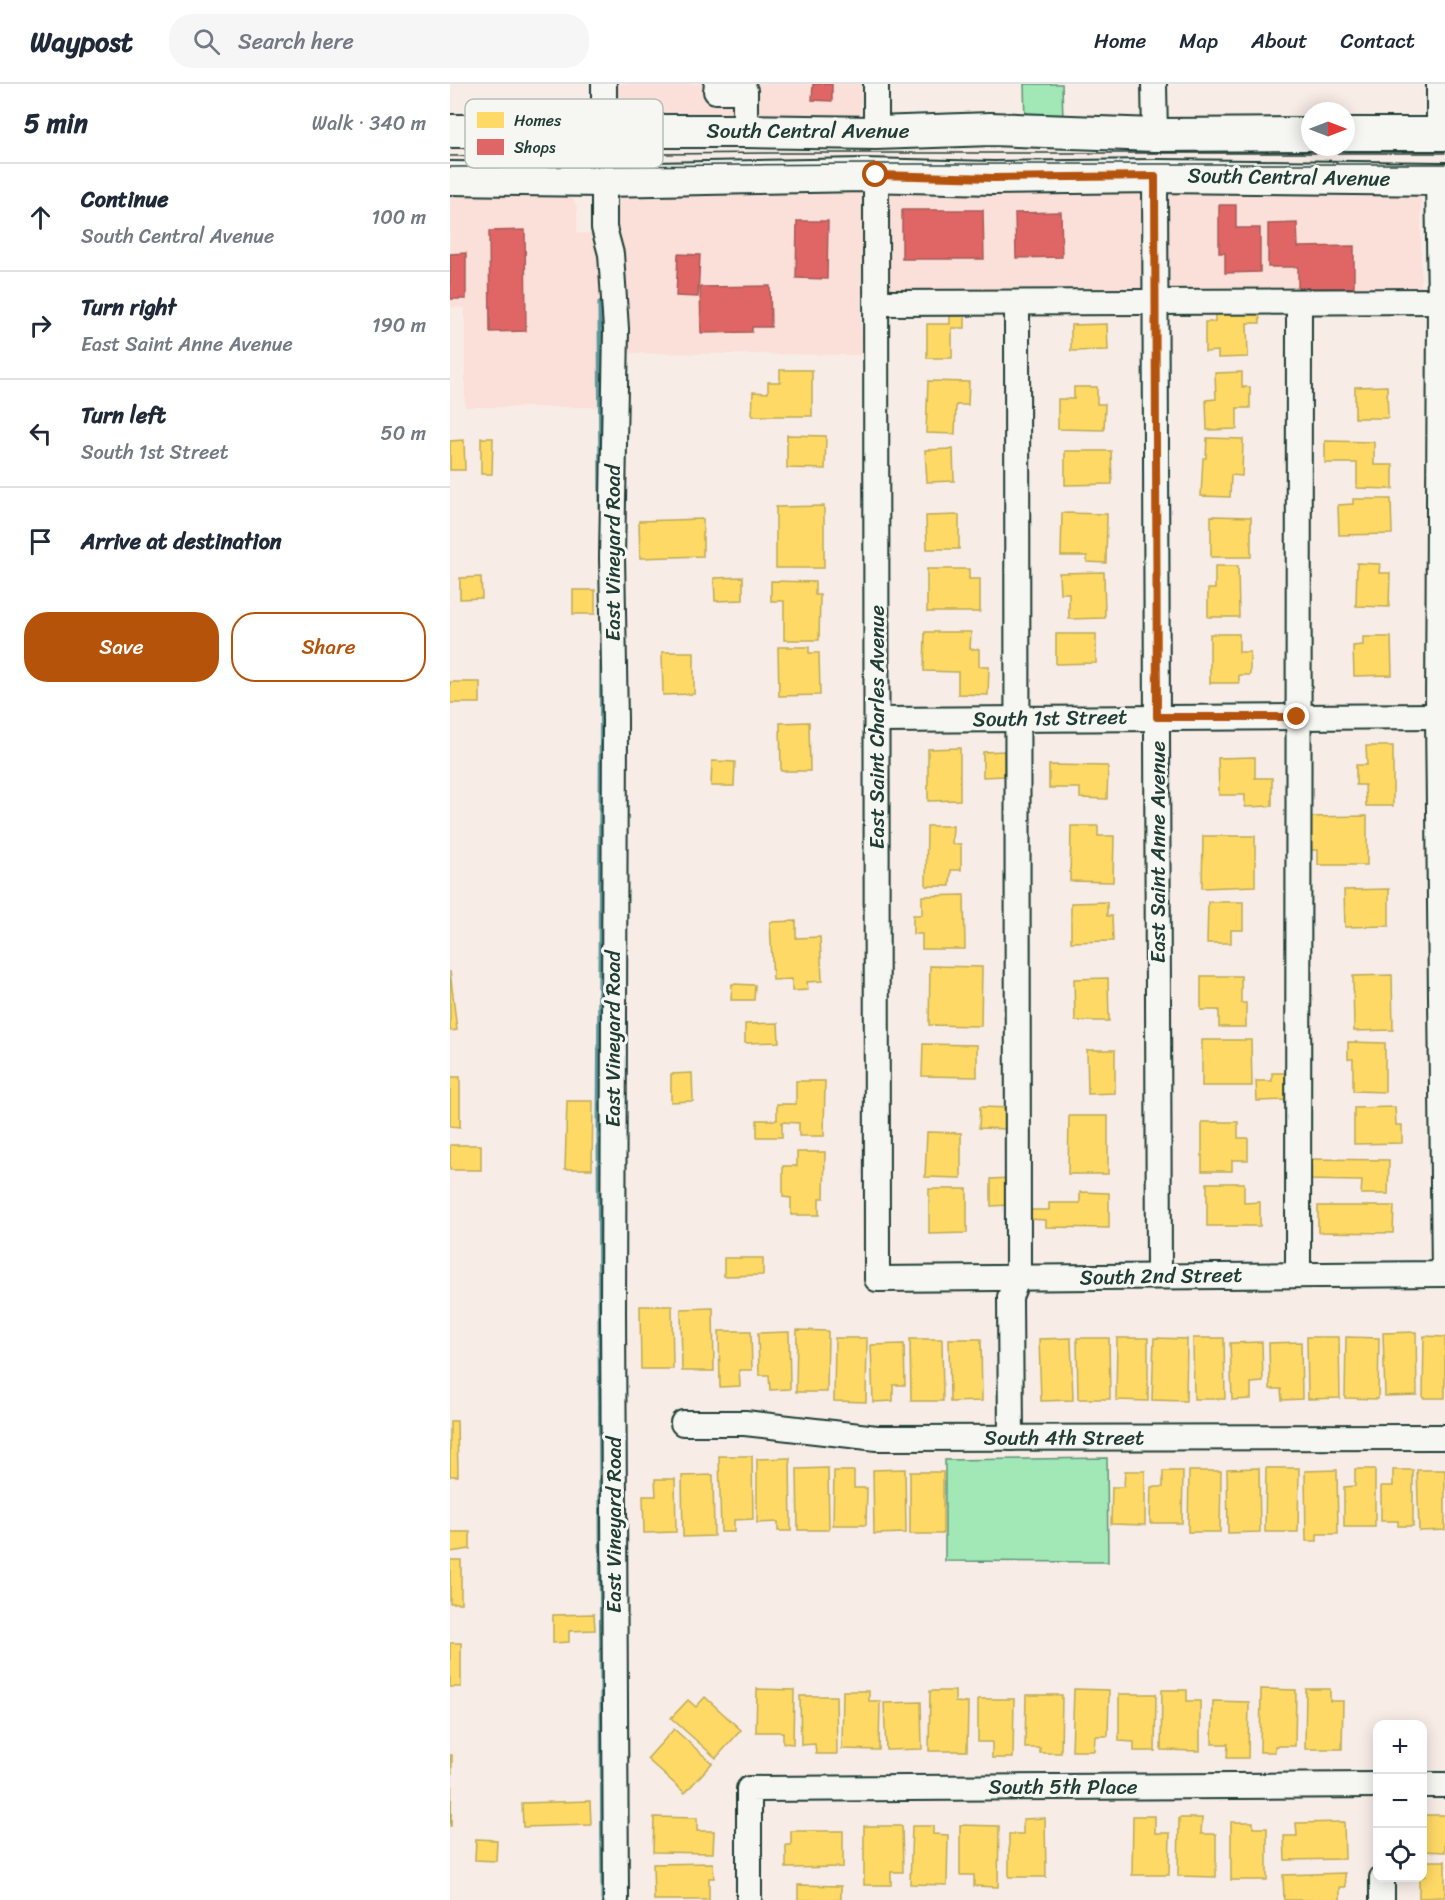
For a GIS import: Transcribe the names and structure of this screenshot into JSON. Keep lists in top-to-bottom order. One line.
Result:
{"streets":{"main road":["South Central Avenue"],"street":["East Vineyard Road","South 1st Street","East Saint Charles Avenue","East Saint Anne Avenue","South 2nd Street","South 4th Street","South 5th Place"]},"crossings":[["South Central Avenue","East Vineyard Road"],["South Central Avenue","East Saint Charles Avenue"],["South Central Avenue","East Saint Anne Avenue"],["South 1st Street","East Saint Charles Avenue"],["South 1st Street","East Saint Anne Avenue"],["East Saint Charles Avenue","South 2nd Street"],["East Saint Anne Avenue","South 2nd Street"]],"legend":["Homes","Shops"],"north":"right","page":{"header":"Waypost","search":"Search here","nav":["Home","Map","About","Contact"],"heading":["5 min","Walk · 340 m"],"list":[["Continue","South Central Avenue","100 m"],["Turn right","East Saint Anne Avenue","190 m"],["Turn left","South 1st Street","50 m"],"Arrive at destination"],"buttons":["Save","Share"],"map_buttons":["+","−"]}}
